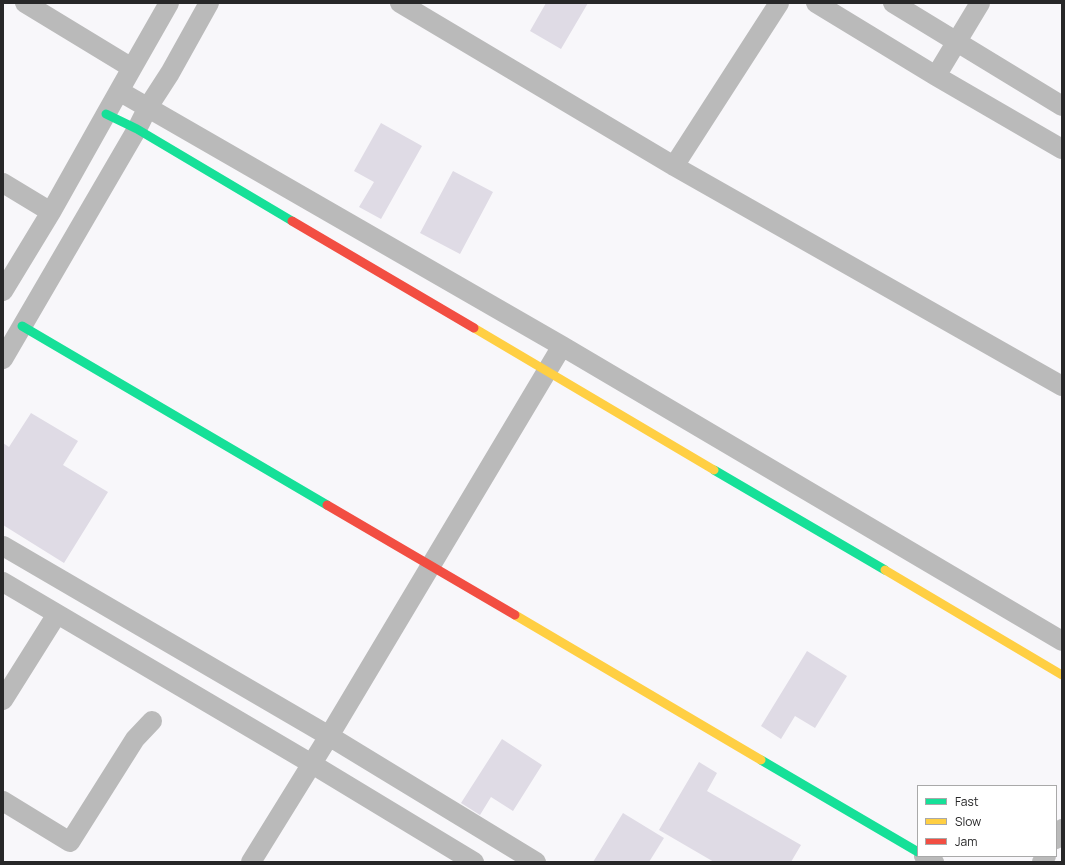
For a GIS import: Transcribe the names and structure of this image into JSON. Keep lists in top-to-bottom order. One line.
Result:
{"legend":["Fast","Slow","Jam"]}
